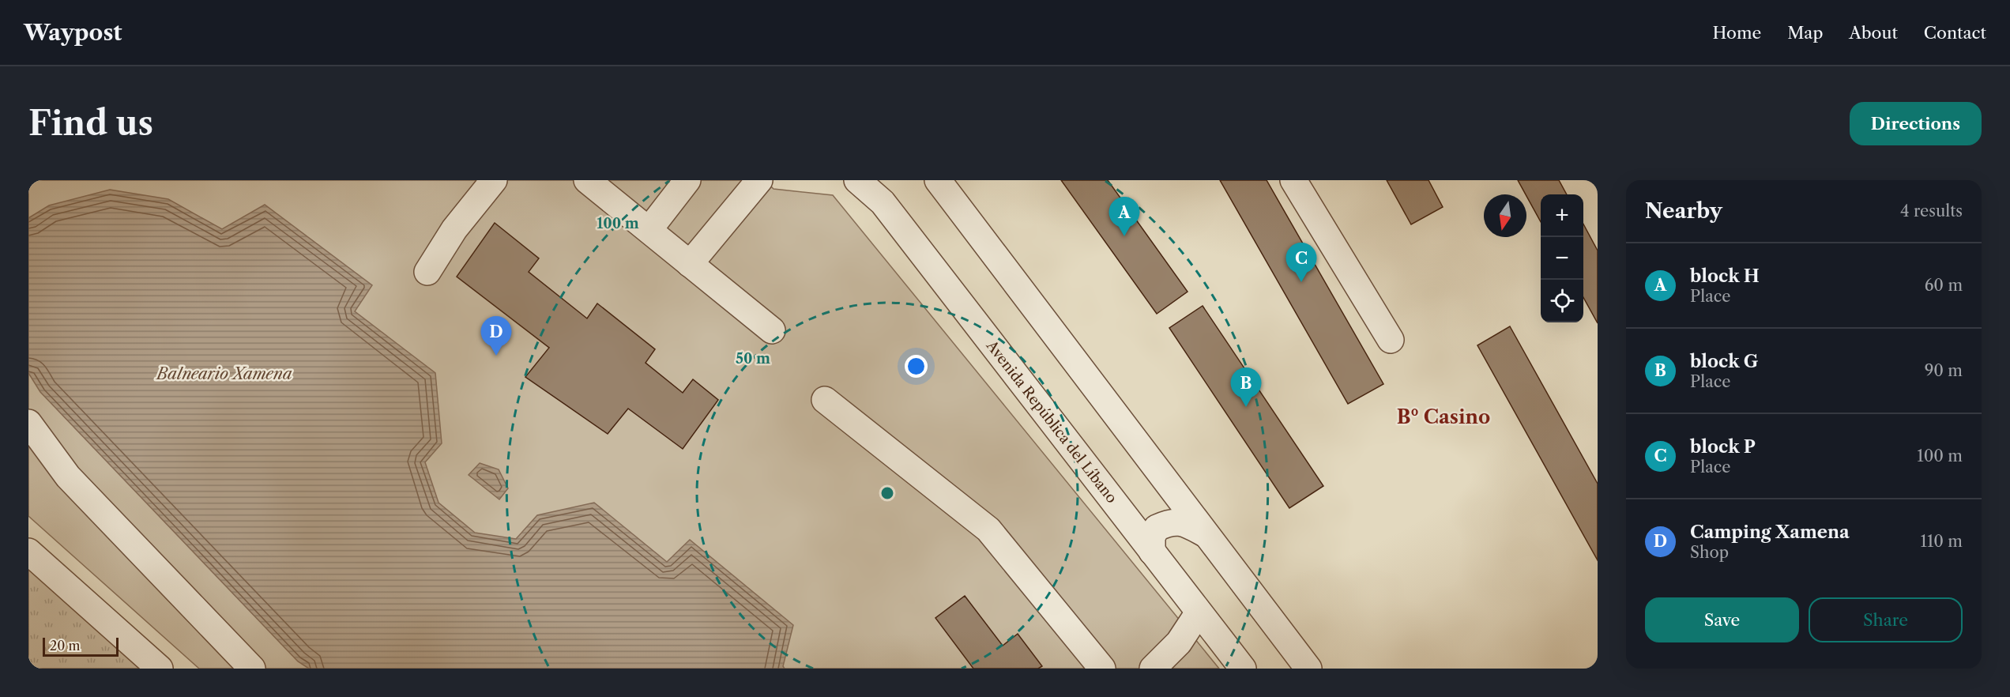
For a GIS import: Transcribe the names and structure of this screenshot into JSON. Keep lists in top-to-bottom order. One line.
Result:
{"streets":{"street":["Avenida República del Líbano"]},"districts":["Bº Casino"],"water":["Balneario Xamena"],"scale_bar":"20 m","north":"bottom","page":{"header":"Waypost","nav":["Home","Map","About","Contact"],"buttons":["Directions",["Save","Share"]],"title":"Find us","heading":["Nearby","4 results"],"map_buttons":["+","−"],"pins":["A","C","D","B"],"list":[{"mark":"A","name":"block H","note":"Place","value":"60 m"},{"mark":"B","name":"block G","note":"Place","value":"90 m"},{"mark":"C","name":"block P","note":"Place","value":"100 m"},{"mark":"D","name":"Camping Xamena","note":"Shop","value":"110 m"}],"scale":"20 m"},"rings":["100 m","50 m"]}
